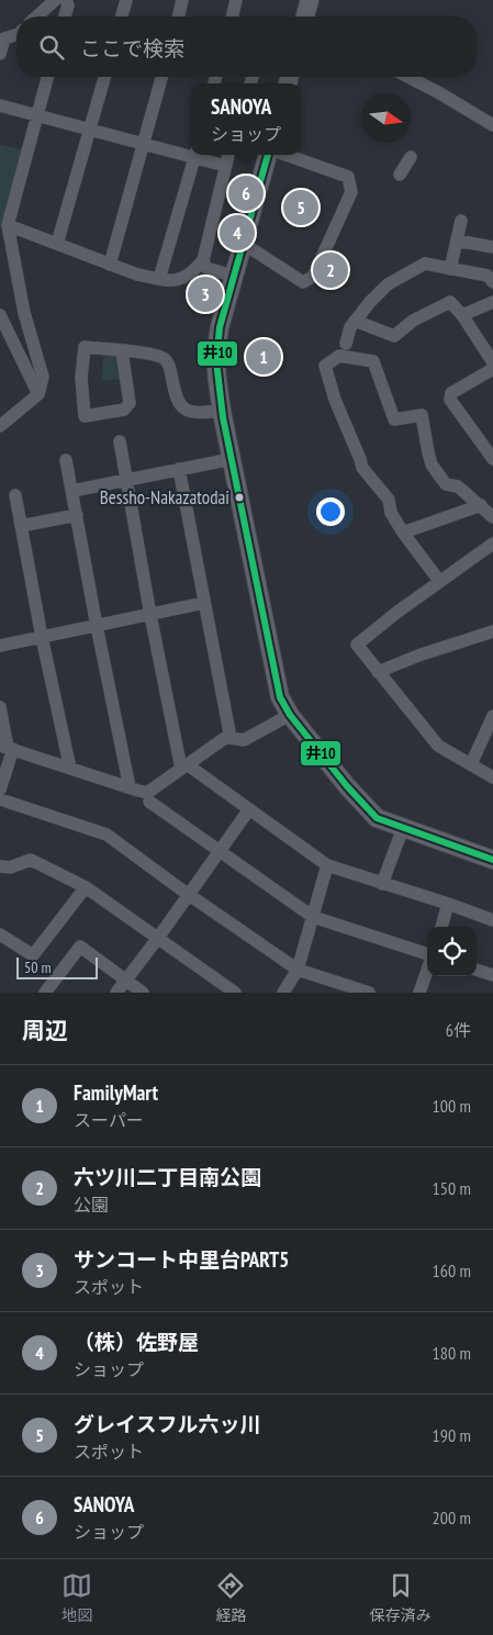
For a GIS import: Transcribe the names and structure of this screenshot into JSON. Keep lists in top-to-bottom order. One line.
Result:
{"places":["Bessho-Nakazatodai"],"lines":["transit line 井10"],"scale_bar":"50 m","north":"right","page":{"search":"ここで検索","popup":["SANOYA","ショップ"],"pins":["6","5","4","2","3","1"],"scale":"50 m","heading":["周辺","6件"],"list":[{"mark":"1","name":"FamilyMart","note":"スーパー","value":"100 m"},{"mark":"2","name":"六ツ川二丁目南公園","note":"公園","value":"150 m"},{"mark":"3","name":"サンコート中里台PART5","note":"スポット","value":"160 m"},{"mark":"4","name":"（株）佐野屋","note":"ショップ","value":"180 m"},{"mark":"5","name":"グレイスフル六ッ川","note":"スポット","value":"190 m"},{"mark":"6","name":"SANOYA","note":"ショップ","value":"200 m"}],"nav":["地図","経路","保存済み"]}}
